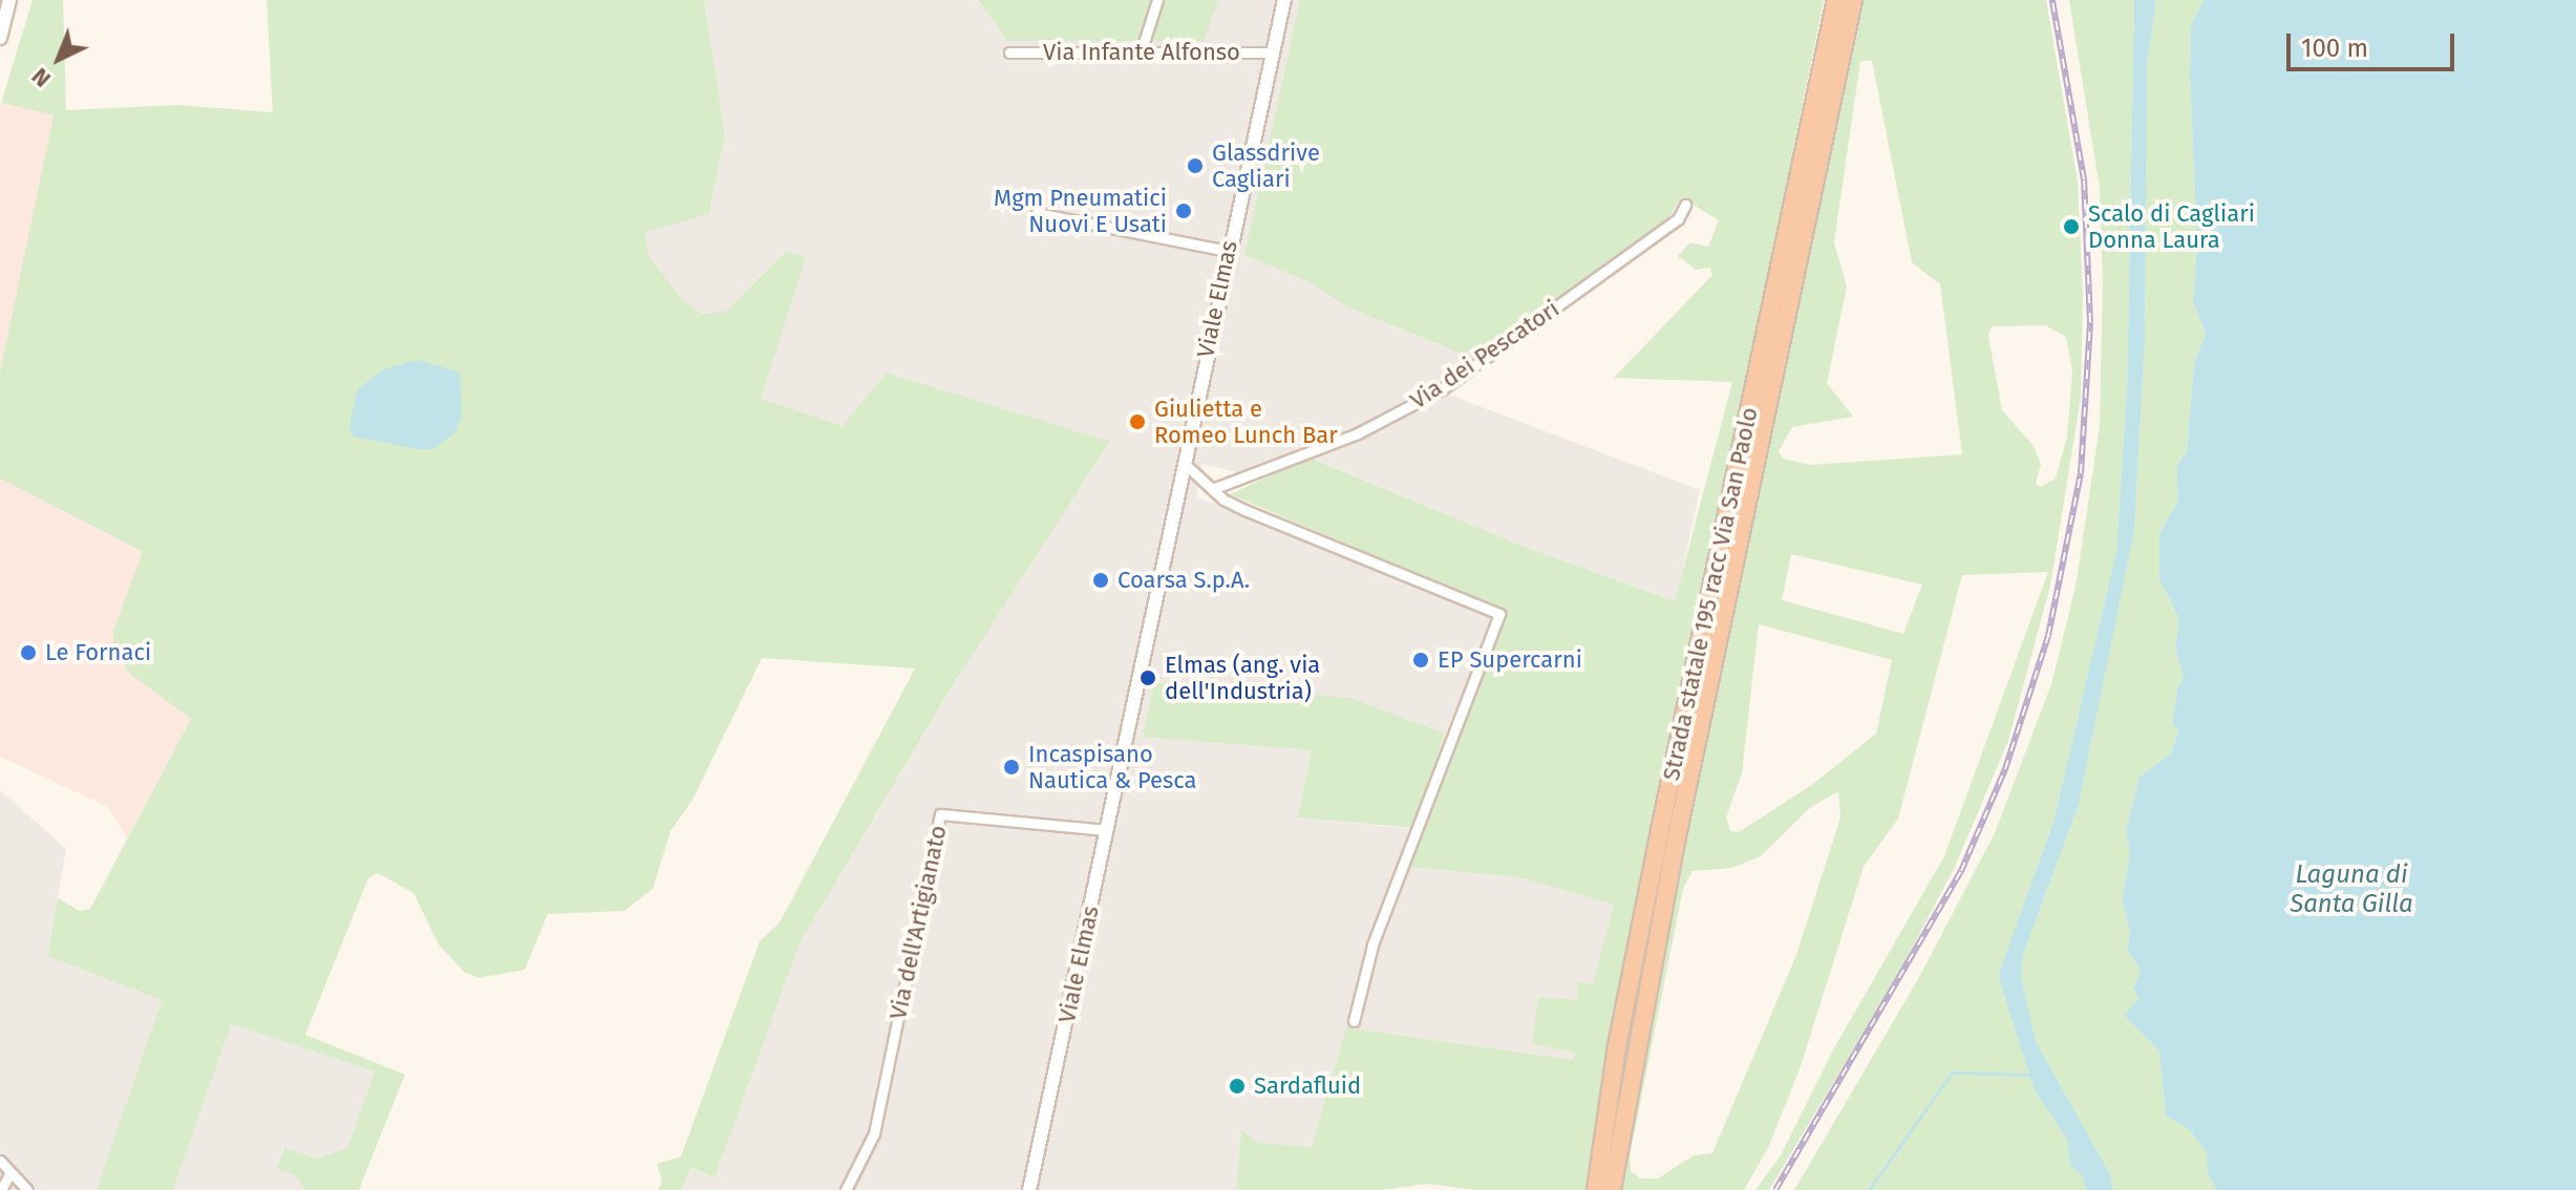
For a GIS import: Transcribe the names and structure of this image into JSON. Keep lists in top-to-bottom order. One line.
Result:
{"streets":{"highway":["Strada statale 195 racc Via San Paolo"],"main road":["Viale Elmas"],"street":["Via Infante Alfonso","Via dei Pescatori","Via dell'Artigianato"]},"crossings":[["Via Infante Alfonso","Viale Elmas"],["Viale Elmas","Via dell'Artigianato"]],"water":["Laguna di Santa Gilla"],"places":["Glassdrive Cagliari","Mgm Pneumatici Nuovi E Usati","Scalo di Cagliari Donna Laura","Giulietta e Romeo Lunch Bar","Coarsa S.p.A.","Le Fornaci","EP Supercarni","Elmas (ang. via dell'Industria)","Incaspisano Nautica & Pesca","Sardafluid"],"scale_bar":"100 m","north":"bottom left"}
